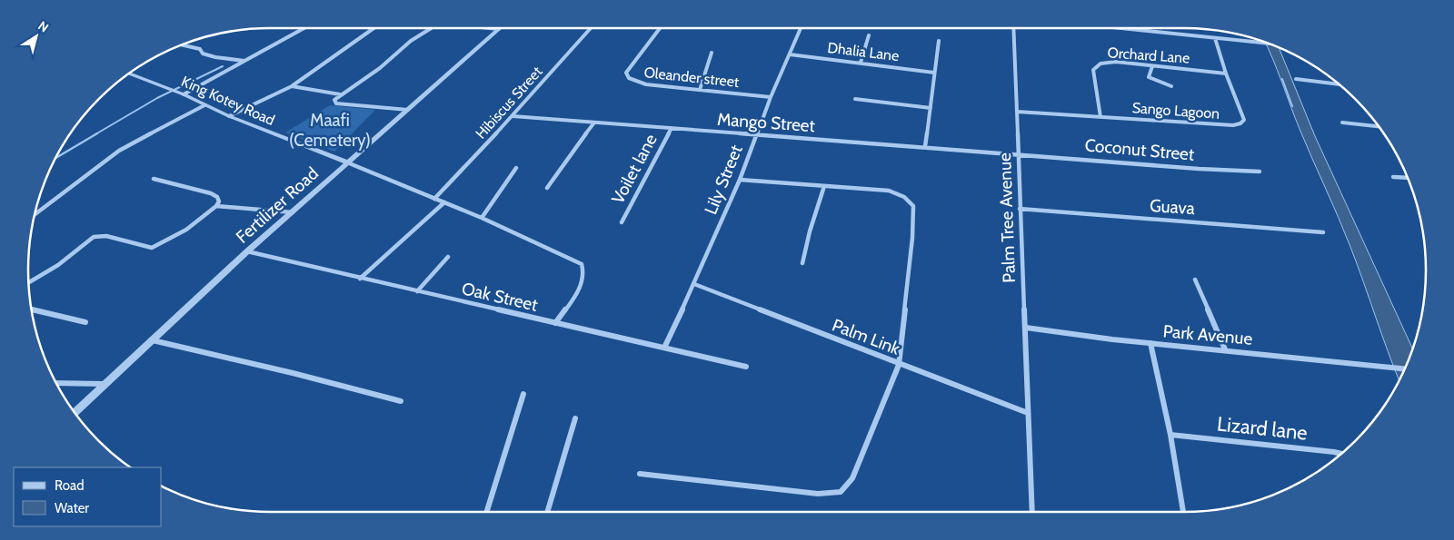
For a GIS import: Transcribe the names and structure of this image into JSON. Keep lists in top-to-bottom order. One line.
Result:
{"streets":{"street":["Dhalia Lane","Orchard Lane","Oleander street","King Kotey Road","Hibiscus Street","Sango Lagoon","Mango Street","Coconut Street","Voilet lane","Lily Street","Fertilizer Road","Guava","Palm Tree Avenue","Oak Street","Park Avenue","Palm Link","Lizard lane"]},"crossings":[["Dhalia Lane","Lily Street"],["Orchard Lane","Sango Lagoon"],["Oleander street","Lily Street"],["King Kotey Road","Fertilizer Road"],["Hibiscus Street","Mango Street"],["Sango Lagoon","Palm Tree Avenue"],["Mango Street","Coconut Street"],["Mango Street","Voilet lane"],["Mango Street","Lily Street"],["Mango Street","Palm Tree Avenue"],["Coconut Street","Palm Tree Avenue"],["Lily Street","Oak Street"],["Lily Street","Palm Link"],["Fertilizer Road","Oak Street"],["Guava","Palm Tree Avenue"],["Palm Tree Avenue","Park Avenue"],["Palm Tree Avenue","Palm Link"]],"parks":["Maafi (Cemetery)"],"legend":["Road","Water"],"north":"top right"}
